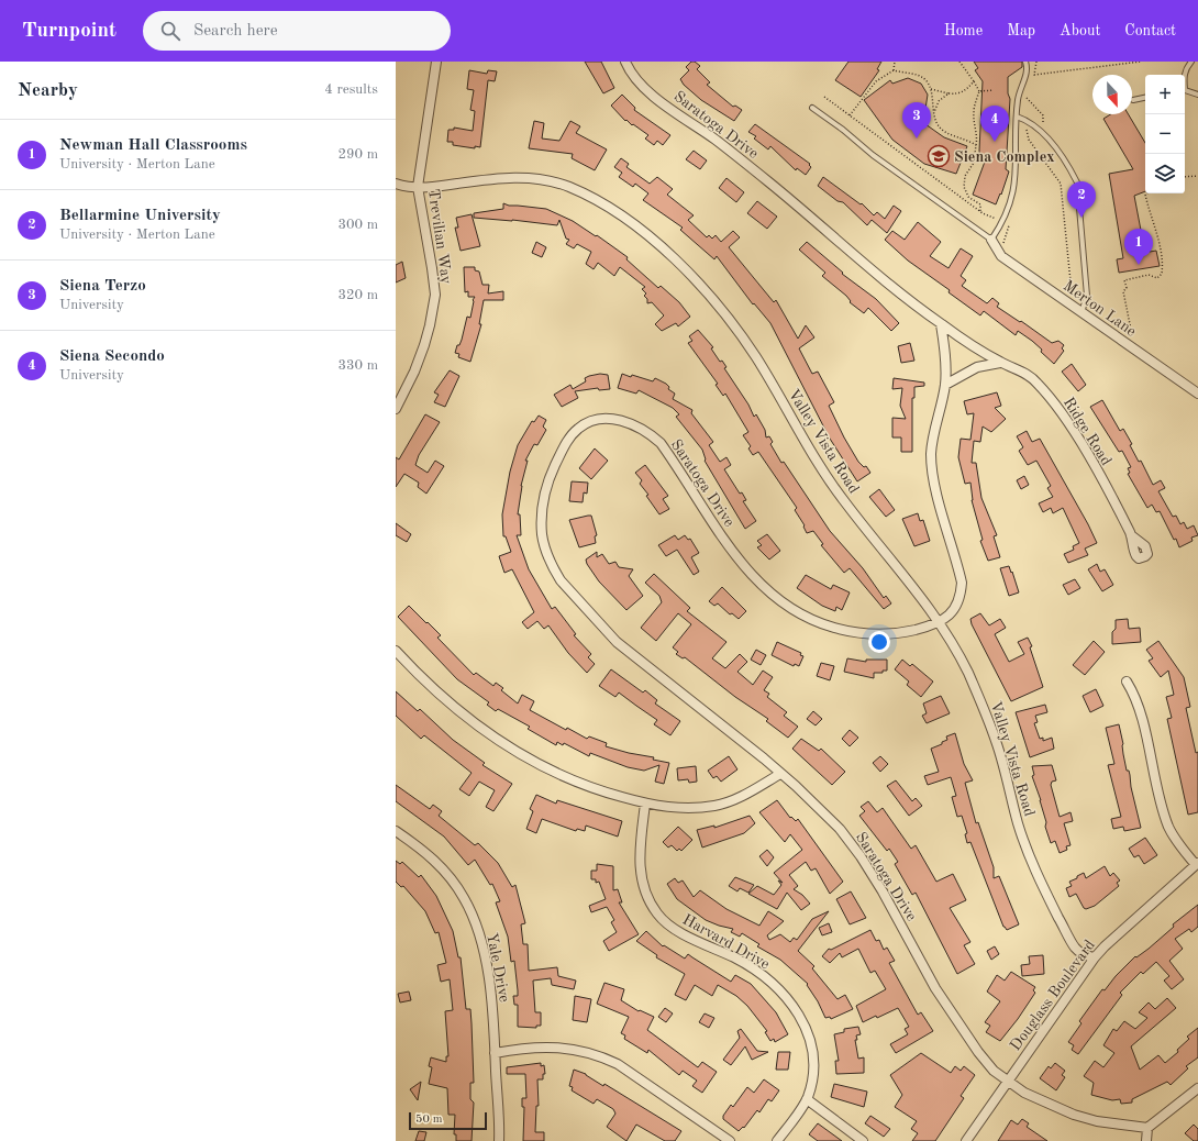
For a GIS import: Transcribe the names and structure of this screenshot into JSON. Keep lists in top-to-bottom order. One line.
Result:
{"streets":{"street":["Saratoga Drive","Trevilian Way","Merton Lane","Ridge Road","Valley Vista Road","Harvard Drive","Yale Drive","Douglass Boulevard"]},"crossings":[["Saratoga Drive","Ridge Road"],["Saratoga Drive","Valley Vista Road"],["Saratoga Drive","Douglass Boulevard"],["Trevilian Way","Valley Vista Road"],["Valley Vista Road","Douglass Boulevard"]],"places":{"school or university":["Siena Complex"]},"scale_bar":"50 m","north":"bottom","page":{"header":"Turnpoint","search":"Search here","nav":["Home","Map","About","Contact"],"heading":["Nearby","4 results"],"map_buttons":["+","−"],"pins":["3","4","2","1"],"list":[{"mark":"1","name":"Newman Hall Classrooms","note":"University · Merton Lane","value":"290 m"},{"mark":"2","name":"Bellarmine University","note":"University · Merton Lane","value":"300 m"},{"mark":"3","name":"Siena Terzo","note":"University","value":"320 m"},{"mark":"4","name":"Siena Secondo","note":"University","value":"330 m"}],"scale":"50 m"}}
